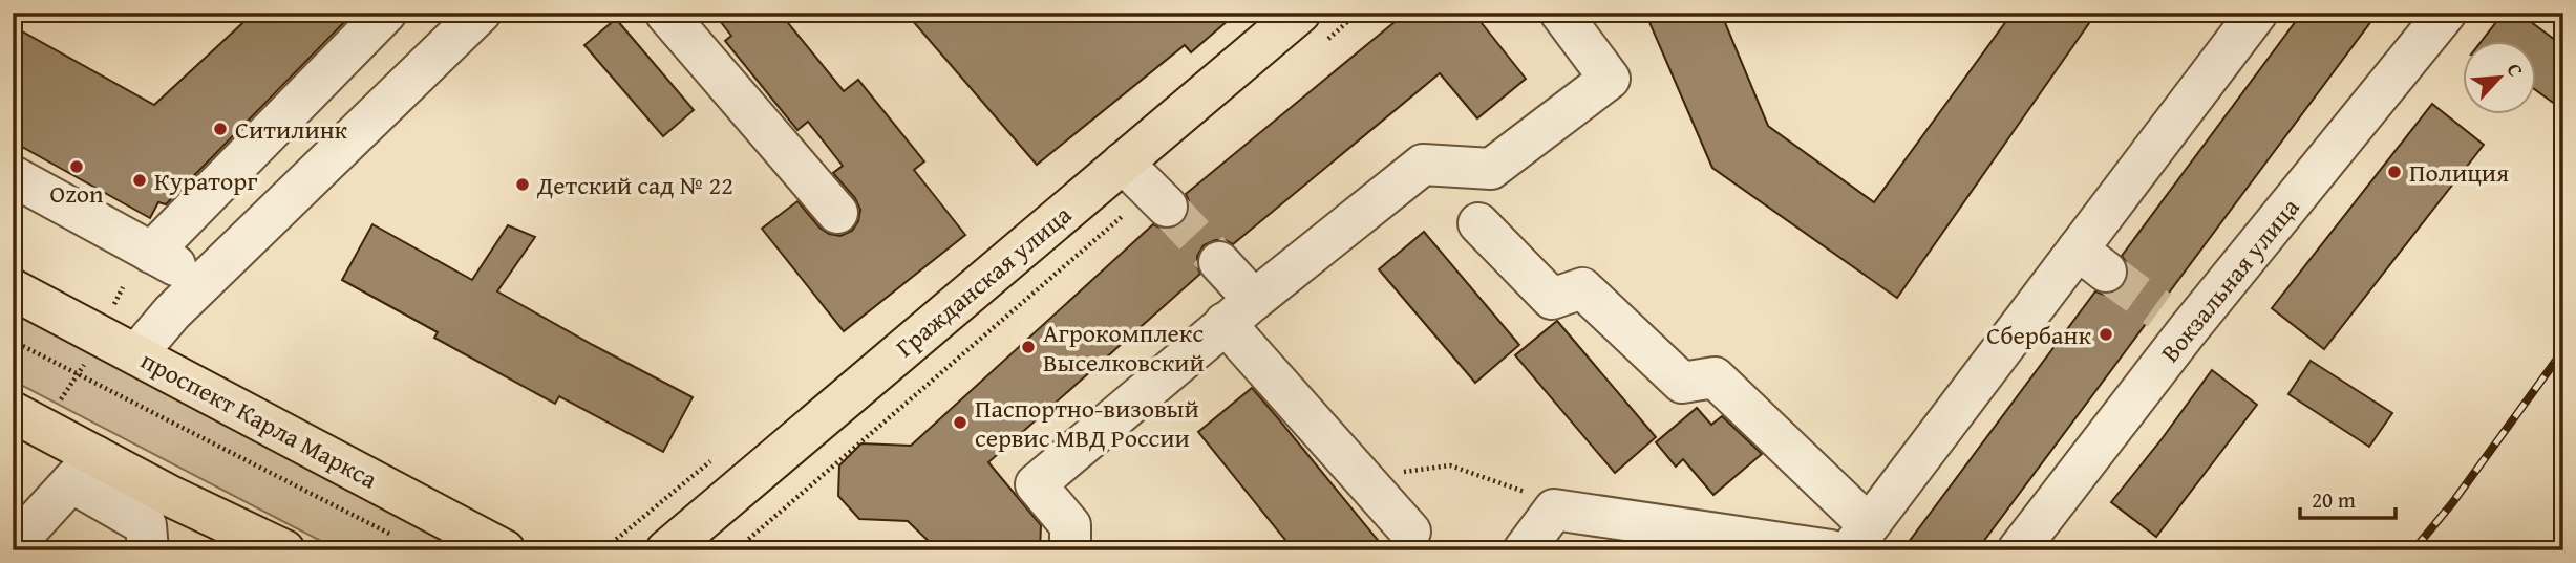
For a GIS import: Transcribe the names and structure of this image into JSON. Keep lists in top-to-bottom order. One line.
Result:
{"streets":{"main road":["Гражданская улица","проспект Карла Маркса"],"street":["Вокзальная улица"]},"places":["Ситилинк","Ozon","Полиция","Кураторг","Детский сад № 22","Сбербанк","Агрокомплекс Выселковский","Паспортно-визовый сервис МВД России"],"scale_bar":"20 m","north":"top right"}
